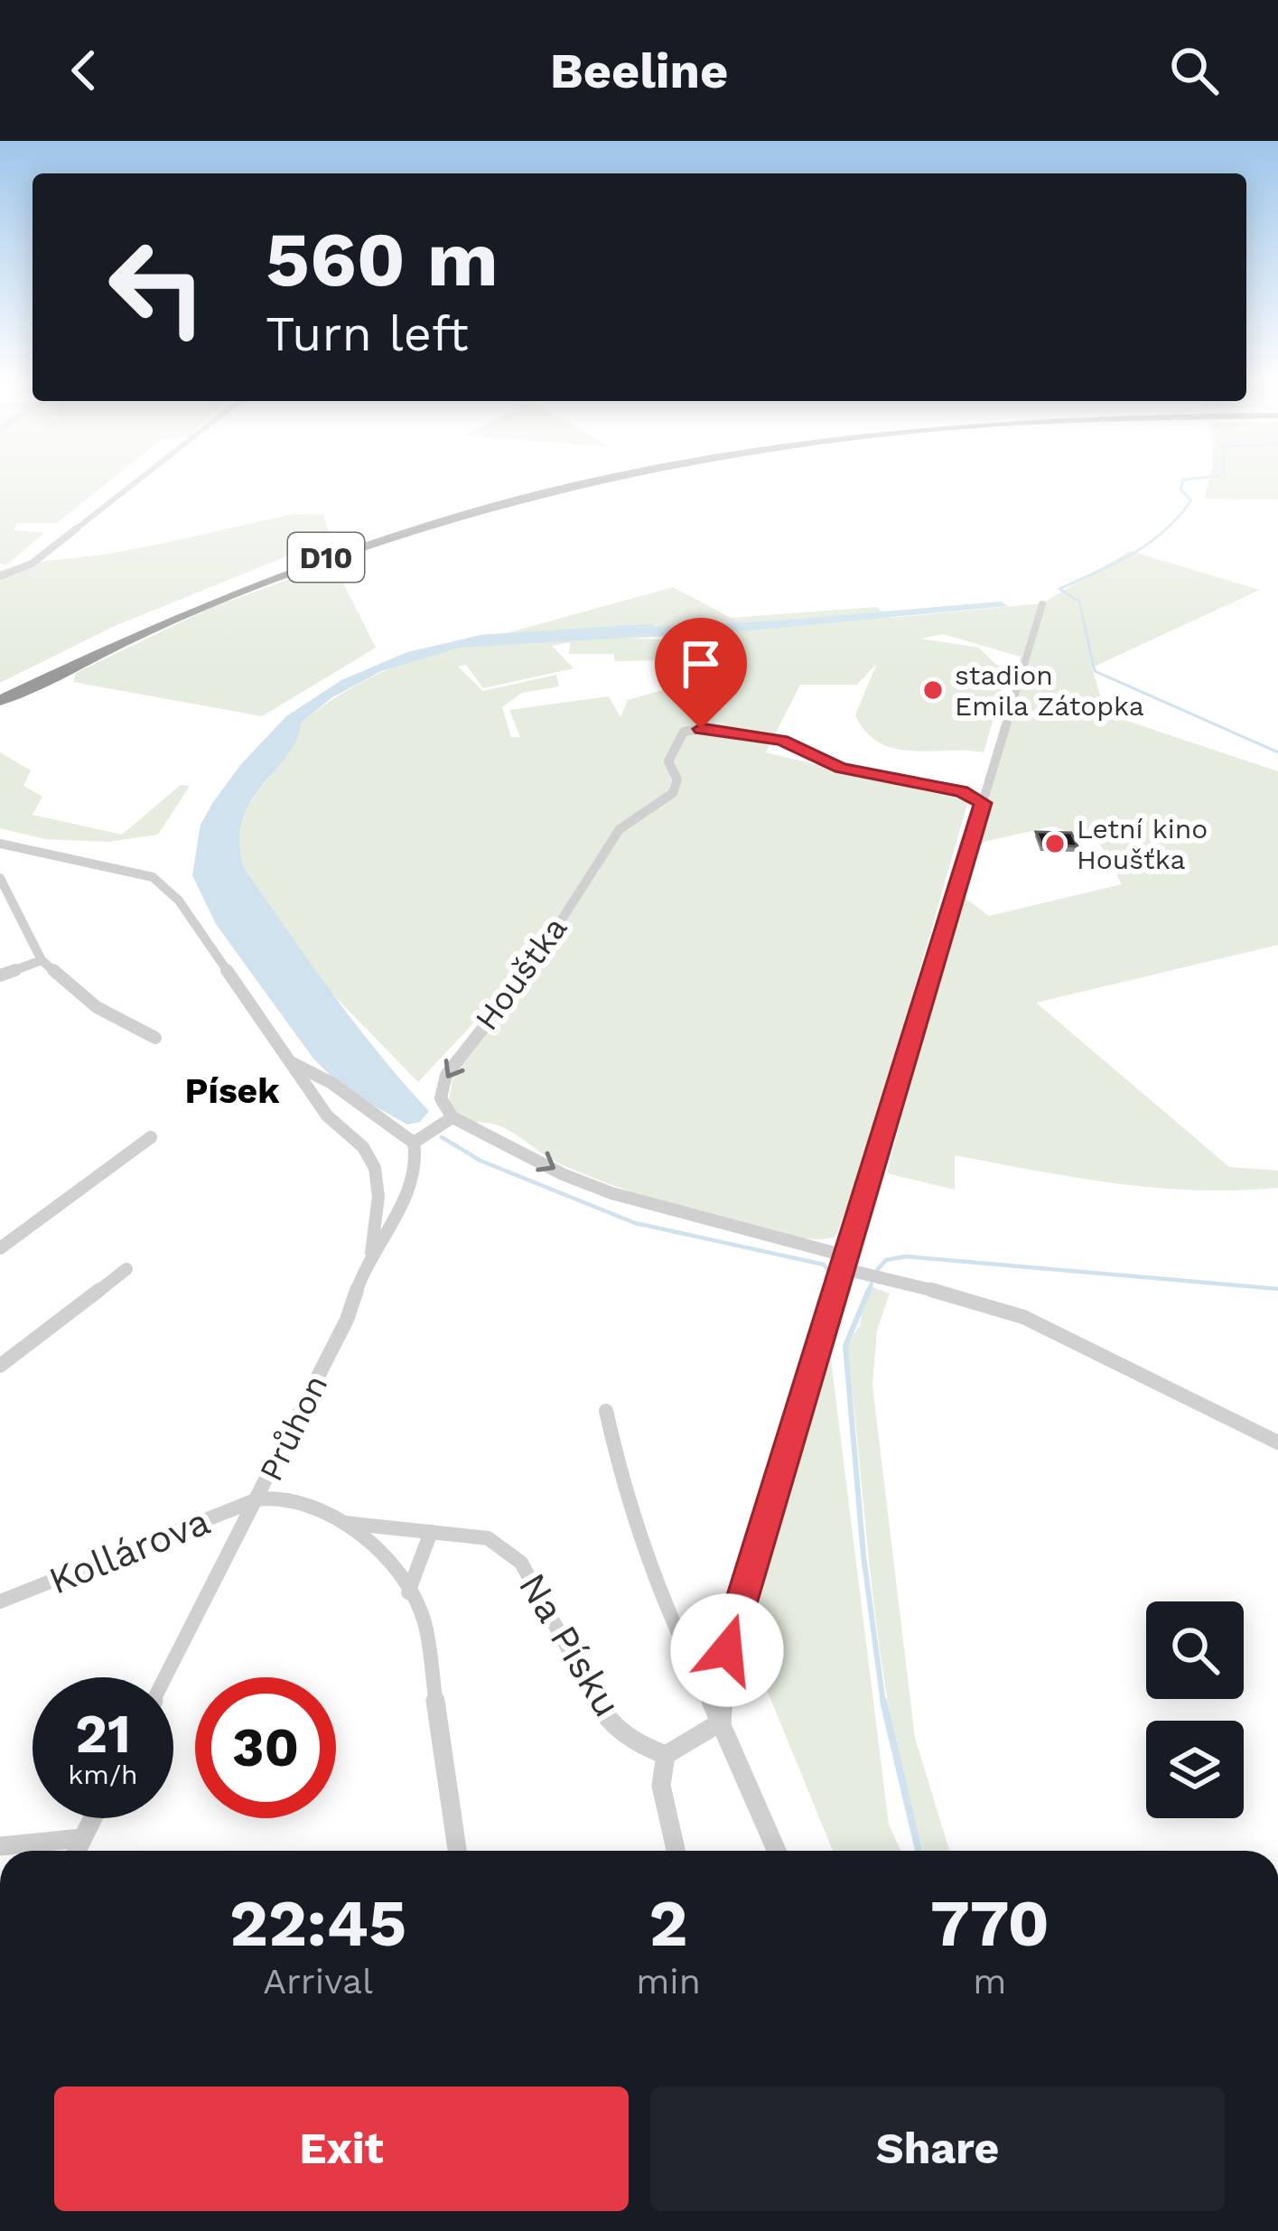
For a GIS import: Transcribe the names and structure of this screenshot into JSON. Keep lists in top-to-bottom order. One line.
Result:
{"streets":{"highway":["D10"],"street":["Houštka","Průhon","Kollárova","Na Písku"]},"crossings":[["Průhon","Kollárova"],["Průhon","Na Písku"],["Kollárova","Na Písku"]],"districts":["Písek"],"places":["stadion Emila Zátopka","Letní kino Houšťka"],"page":{"header":"Beeline","turn":["560 m","Turn left"],"speed":"21 km/h","limit":"30","eta":["22:45","Arrival","2","min","770","m"],"buttons":["Exit","Share"]}}
